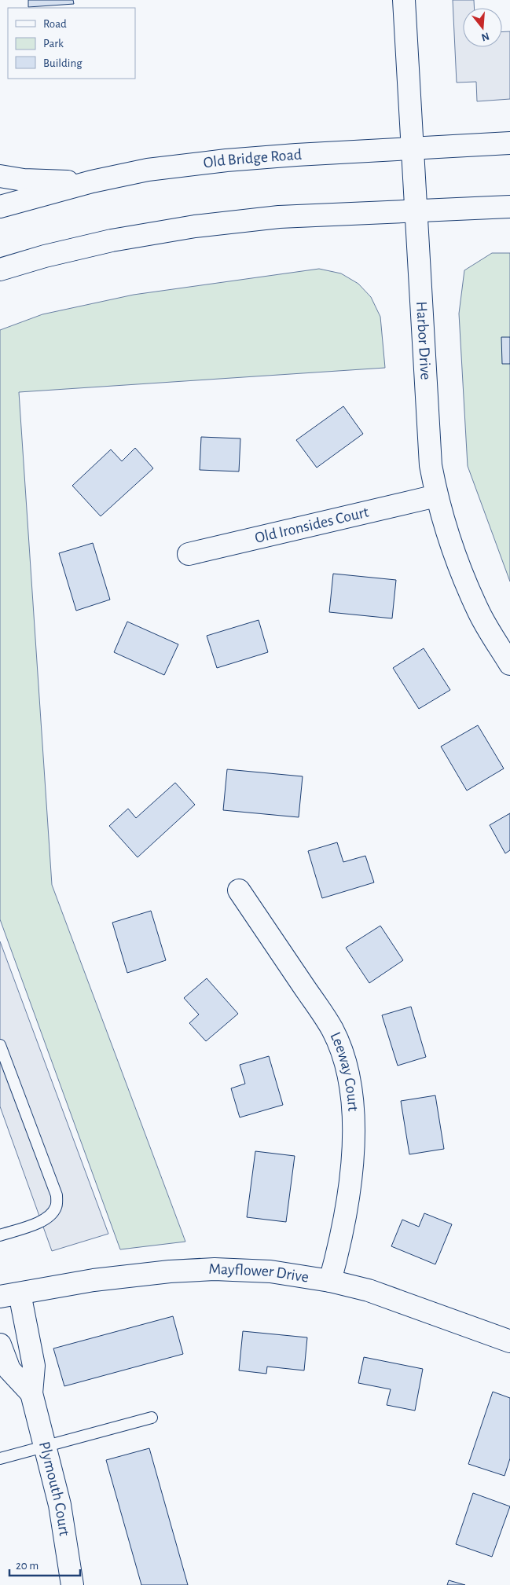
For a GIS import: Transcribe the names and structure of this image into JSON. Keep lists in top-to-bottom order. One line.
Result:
{"streets":{"street":["Old Bridge Road","Harbor Drive","Old Ironsides Court","Leeway Court","Mayflower Drive","Plymouth Court"]},"crossings":[["Old Bridge Road","Harbor Drive"],["Harbor Drive","Old Ironsides Court"],["Leeway Court","Mayflower Drive"],["Mayflower Drive","Plymouth Court"]],"legend":["Road","Park","Building"],"scale_bar":"20 m","north":"bottom"}
